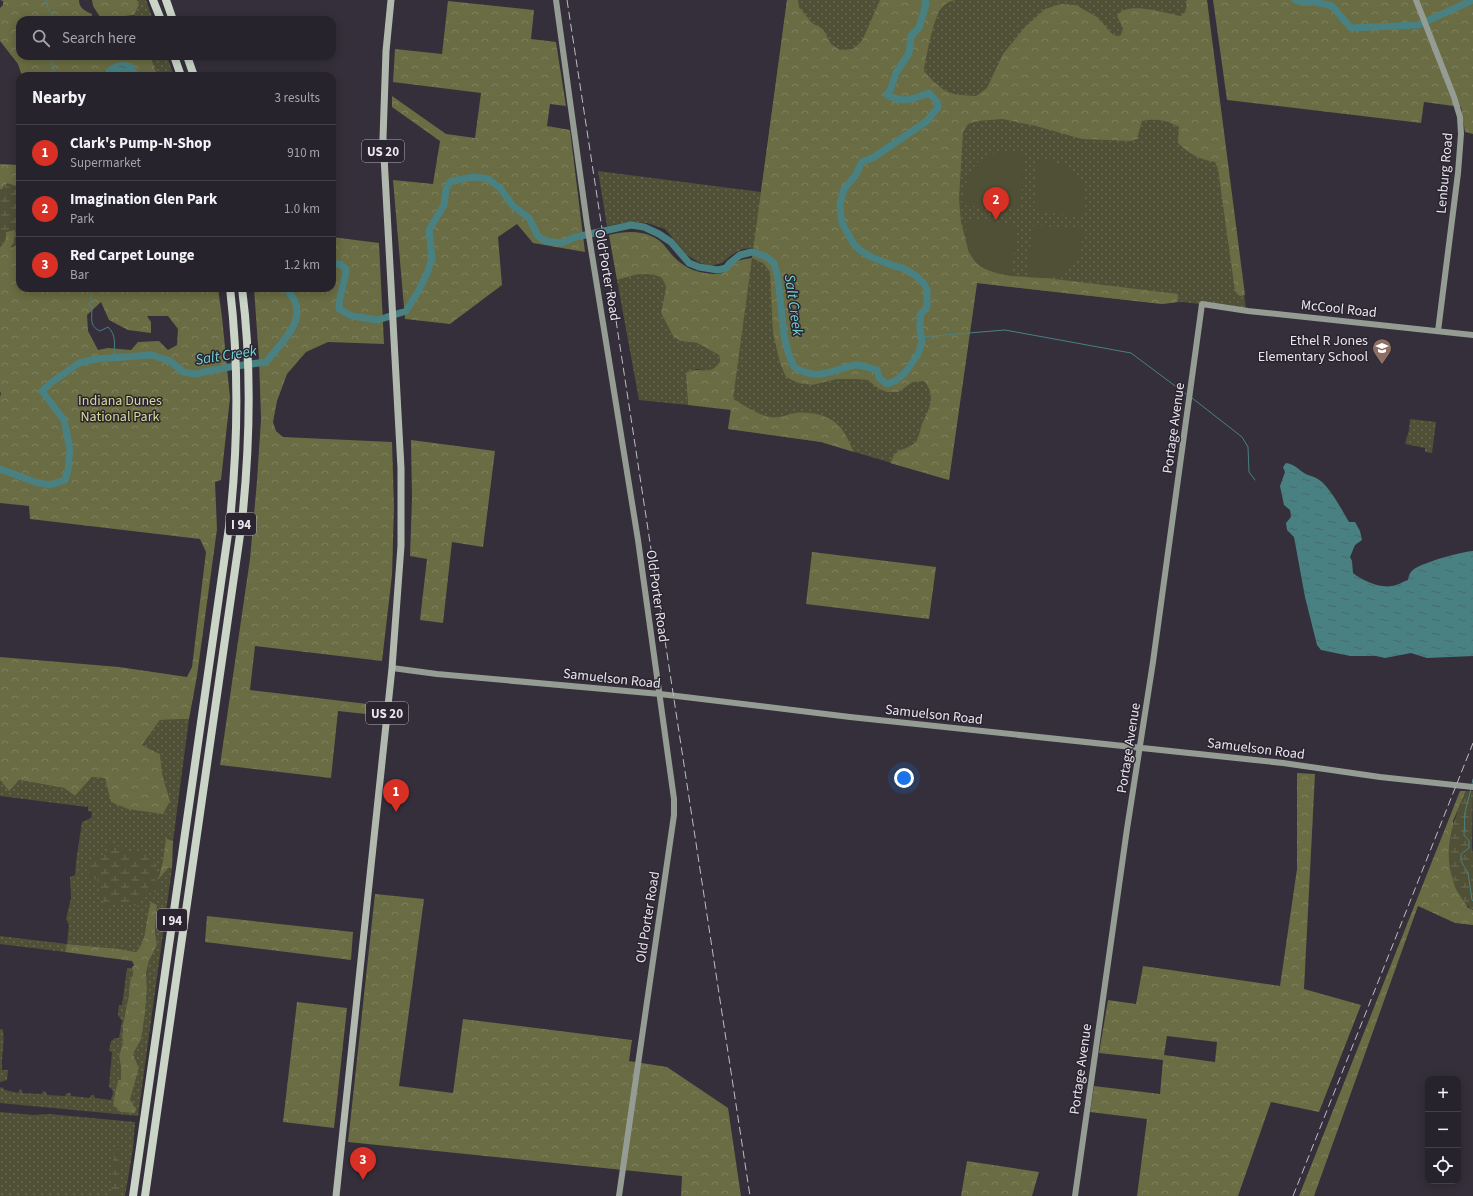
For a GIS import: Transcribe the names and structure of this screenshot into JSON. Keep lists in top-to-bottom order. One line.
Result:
{"streets":{"highway":["I 94"],"main road":["US 20"],"street":["Lenburg Road","Old Porter Road","McCool Road","Portage Avenue","Samuelson Road"]},"crossings":[["US 20","Samuelson Road"],["Lenburg Road","McCool Road"],["Old Porter Road","Samuelson Road"],["McCool Road","Portage Avenue"],["Portage Avenue","Samuelson Road"]],"water":["Salt Creek"],"parks":["Indiana Dunes National Park"],"places":{"school or university":["Ethel R Jones Elementary School"]},"page":{"search":"Search here","heading":["Nearby","3 results"],"list":[{"mark":"1","name":"Clark's Pump-N-Shop","note":"Supermarket","value":"910 m"},{"mark":"2","name":"Imagination Glen Park","note":"Park","value":"1.0 km"},{"mark":"3","name":"Red Carpet Lounge","note":"Bar","value":"1.2 km"}],"pins":["2","1","3"],"map_buttons":["+","−"]}}
